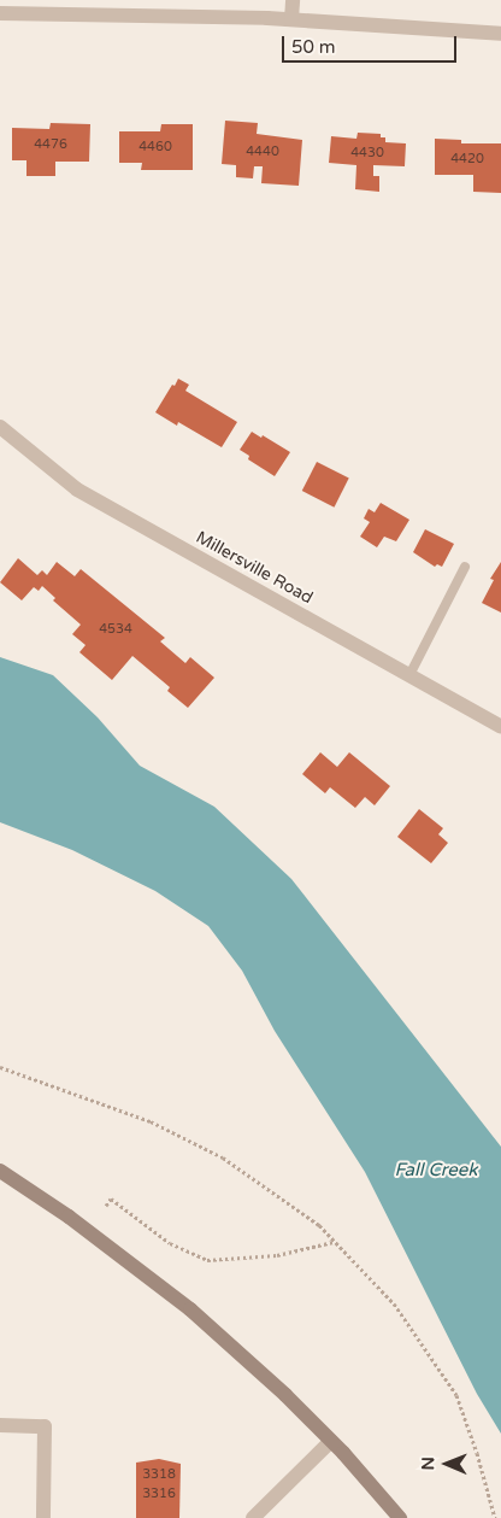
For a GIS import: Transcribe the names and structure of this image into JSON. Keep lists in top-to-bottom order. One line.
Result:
{"streets":{"street":["Millersville Road"]},"water":["Fall Creek"],"house_numbers":["4476","4460","4440","4430","4420","4534","3318","3316"],"scale_bar":"50 m","north":"left"}
